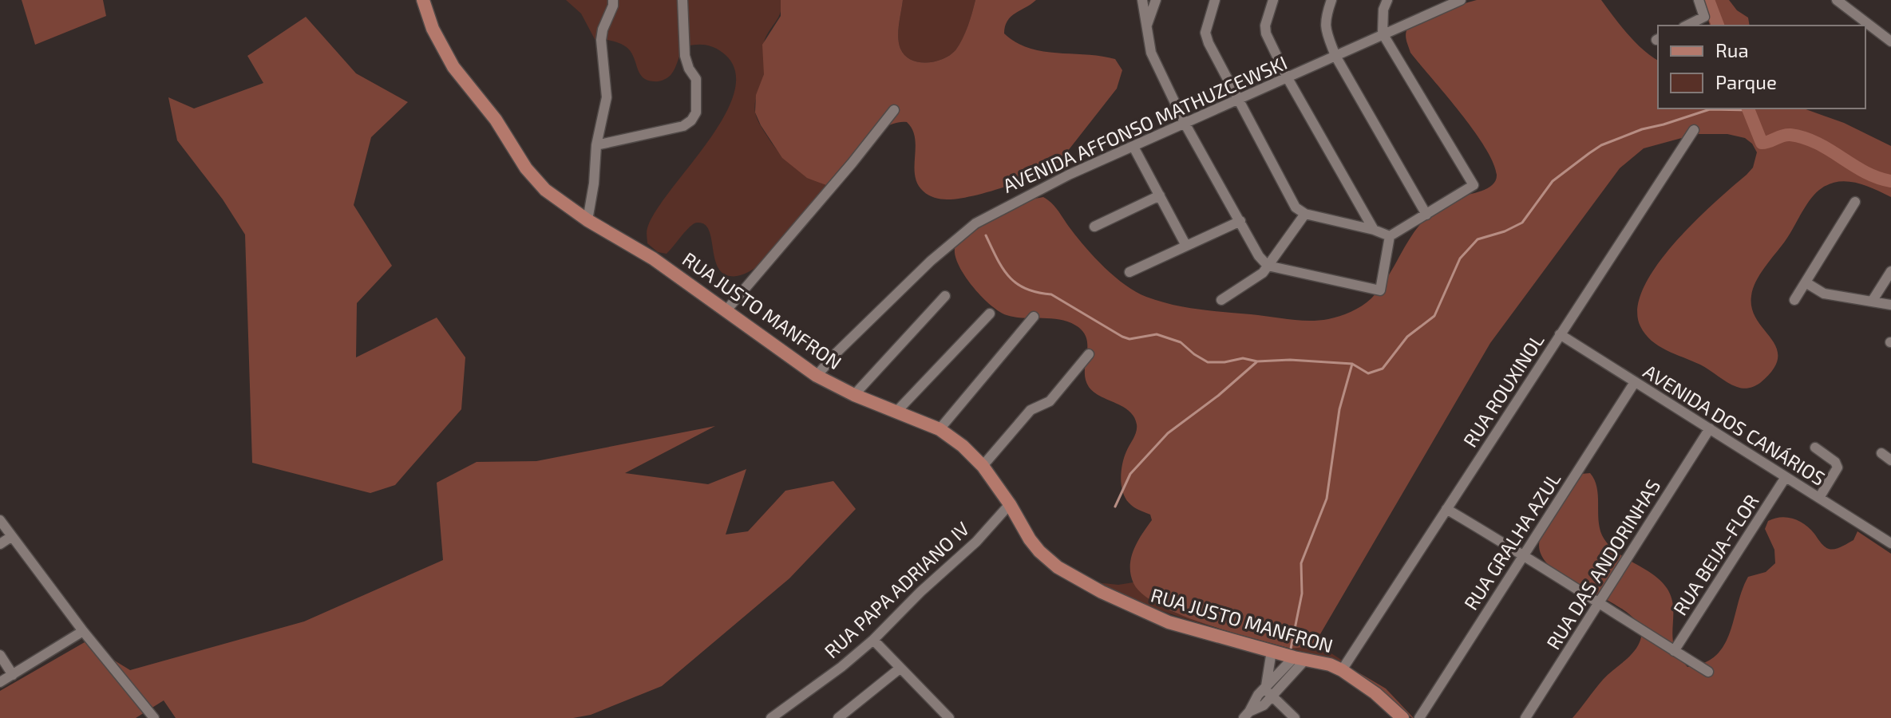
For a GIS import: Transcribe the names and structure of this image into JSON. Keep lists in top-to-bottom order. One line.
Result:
{"streets":{"main road":["RUA JUSTO MANFRON"],"street":["AVENIDA AFFONSO MATHUZCEWSKI","RUA ROUXINOL","AVENIDA DOS CANÁRIOS","RUA GRALHA AZUL","RUA BEIJA-FLOR","RUA DAS ANDORINHAS","RUA PAPA ADRIANO IV"]},"crossings":[["AVENIDA AFFONSO MATHUZCEWSKI","RUA JUSTO MANFRON"],["RUA JUSTO MANFRON","RUA ROUXINOL"],["RUA JUSTO MANFRON","RUA PAPA ADRIANO IV"],["RUA ROUXINOL","AVENIDA DOS CANÁRIOS"],["AVENIDA DOS CANÁRIOS","RUA GRALHA AZUL"],["AVENIDA DOS CANÁRIOS","RUA BEIJA-FLOR"],["AVENIDA DOS CANÁRIOS","RUA DAS ANDORINHAS"]],"legend":["Rua","Parque"]}
